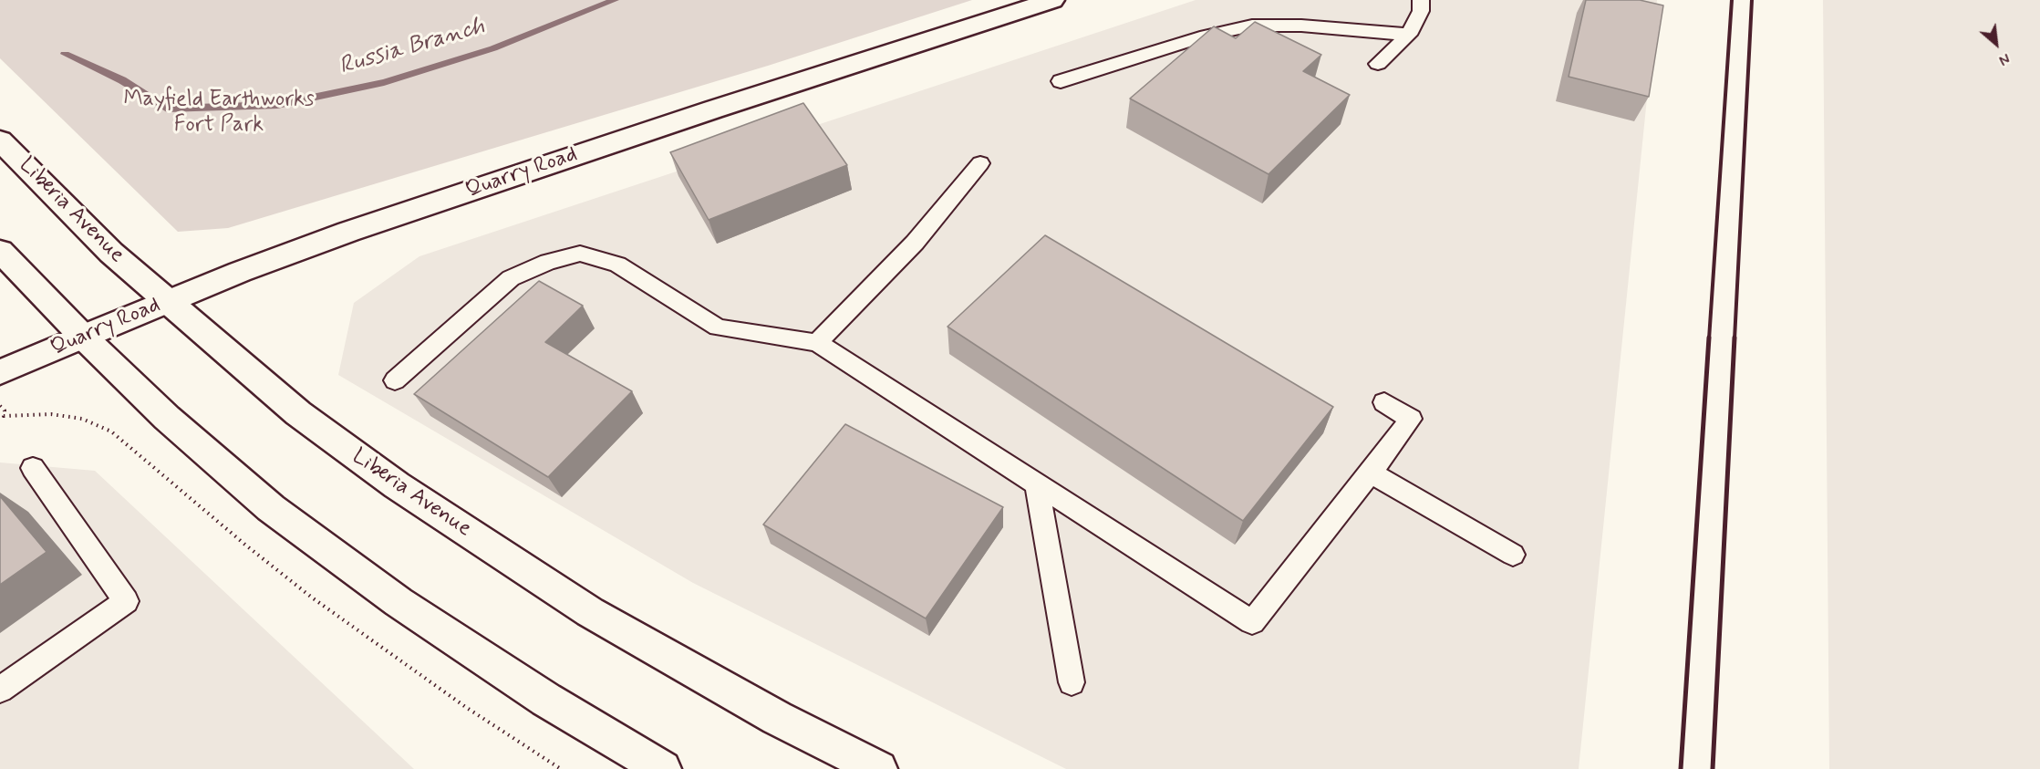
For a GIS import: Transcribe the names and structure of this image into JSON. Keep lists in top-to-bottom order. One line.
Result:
{"streets":{"main road":["Quarry Road","Liberia Avenue"]},"crossings":[["Quarry Road","Liberia Avenue"]],"water":["Russia Branch"],"parks":["Mayfield Earthworks Fort Park"],"north":"bottom right"}
